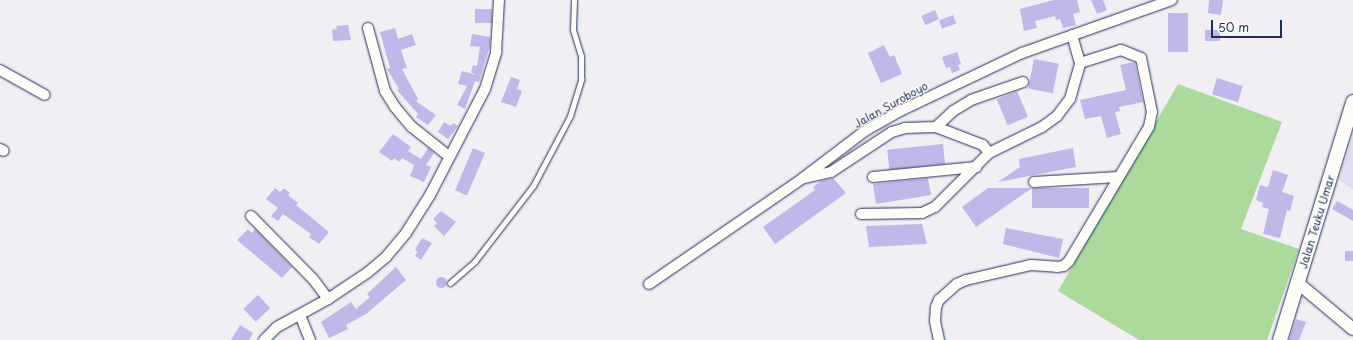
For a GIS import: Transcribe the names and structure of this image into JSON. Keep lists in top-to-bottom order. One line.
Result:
{"streets":{"main road":["Jalan Teuku Umar"],"street":["Jalan Suroboyo"]},"scale_bar":"50 m"}
